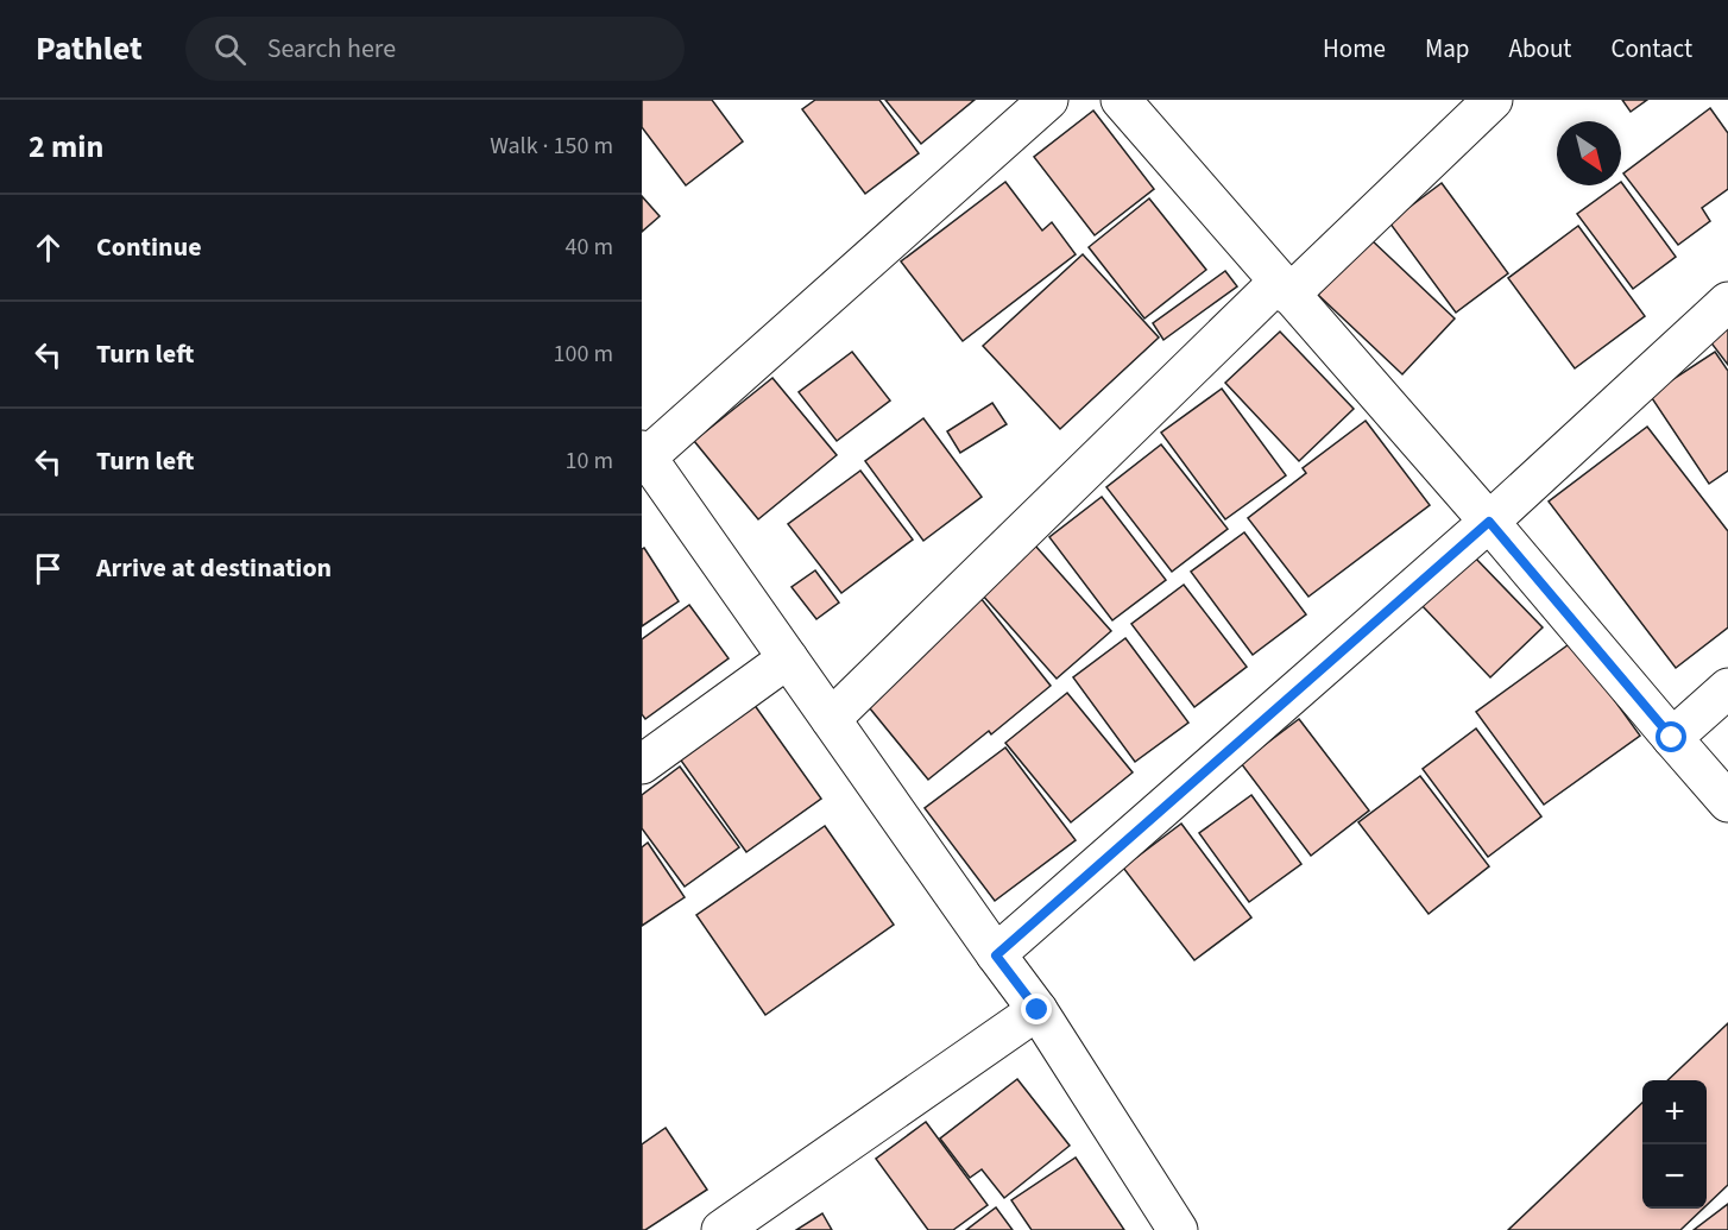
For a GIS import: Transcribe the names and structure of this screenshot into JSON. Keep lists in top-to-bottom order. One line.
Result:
{"north":"bottom right","page":{"header":"Pathlet","search":"Search here","nav":["Home","Map","About","Contact"],"heading":["2 min","Walk · 150 m"],"list":[["Continue","40 m"],["Turn left","100 m"],["Turn left","10 m"],"Arrive at destination"],"map_buttons":["+","−"]}}
